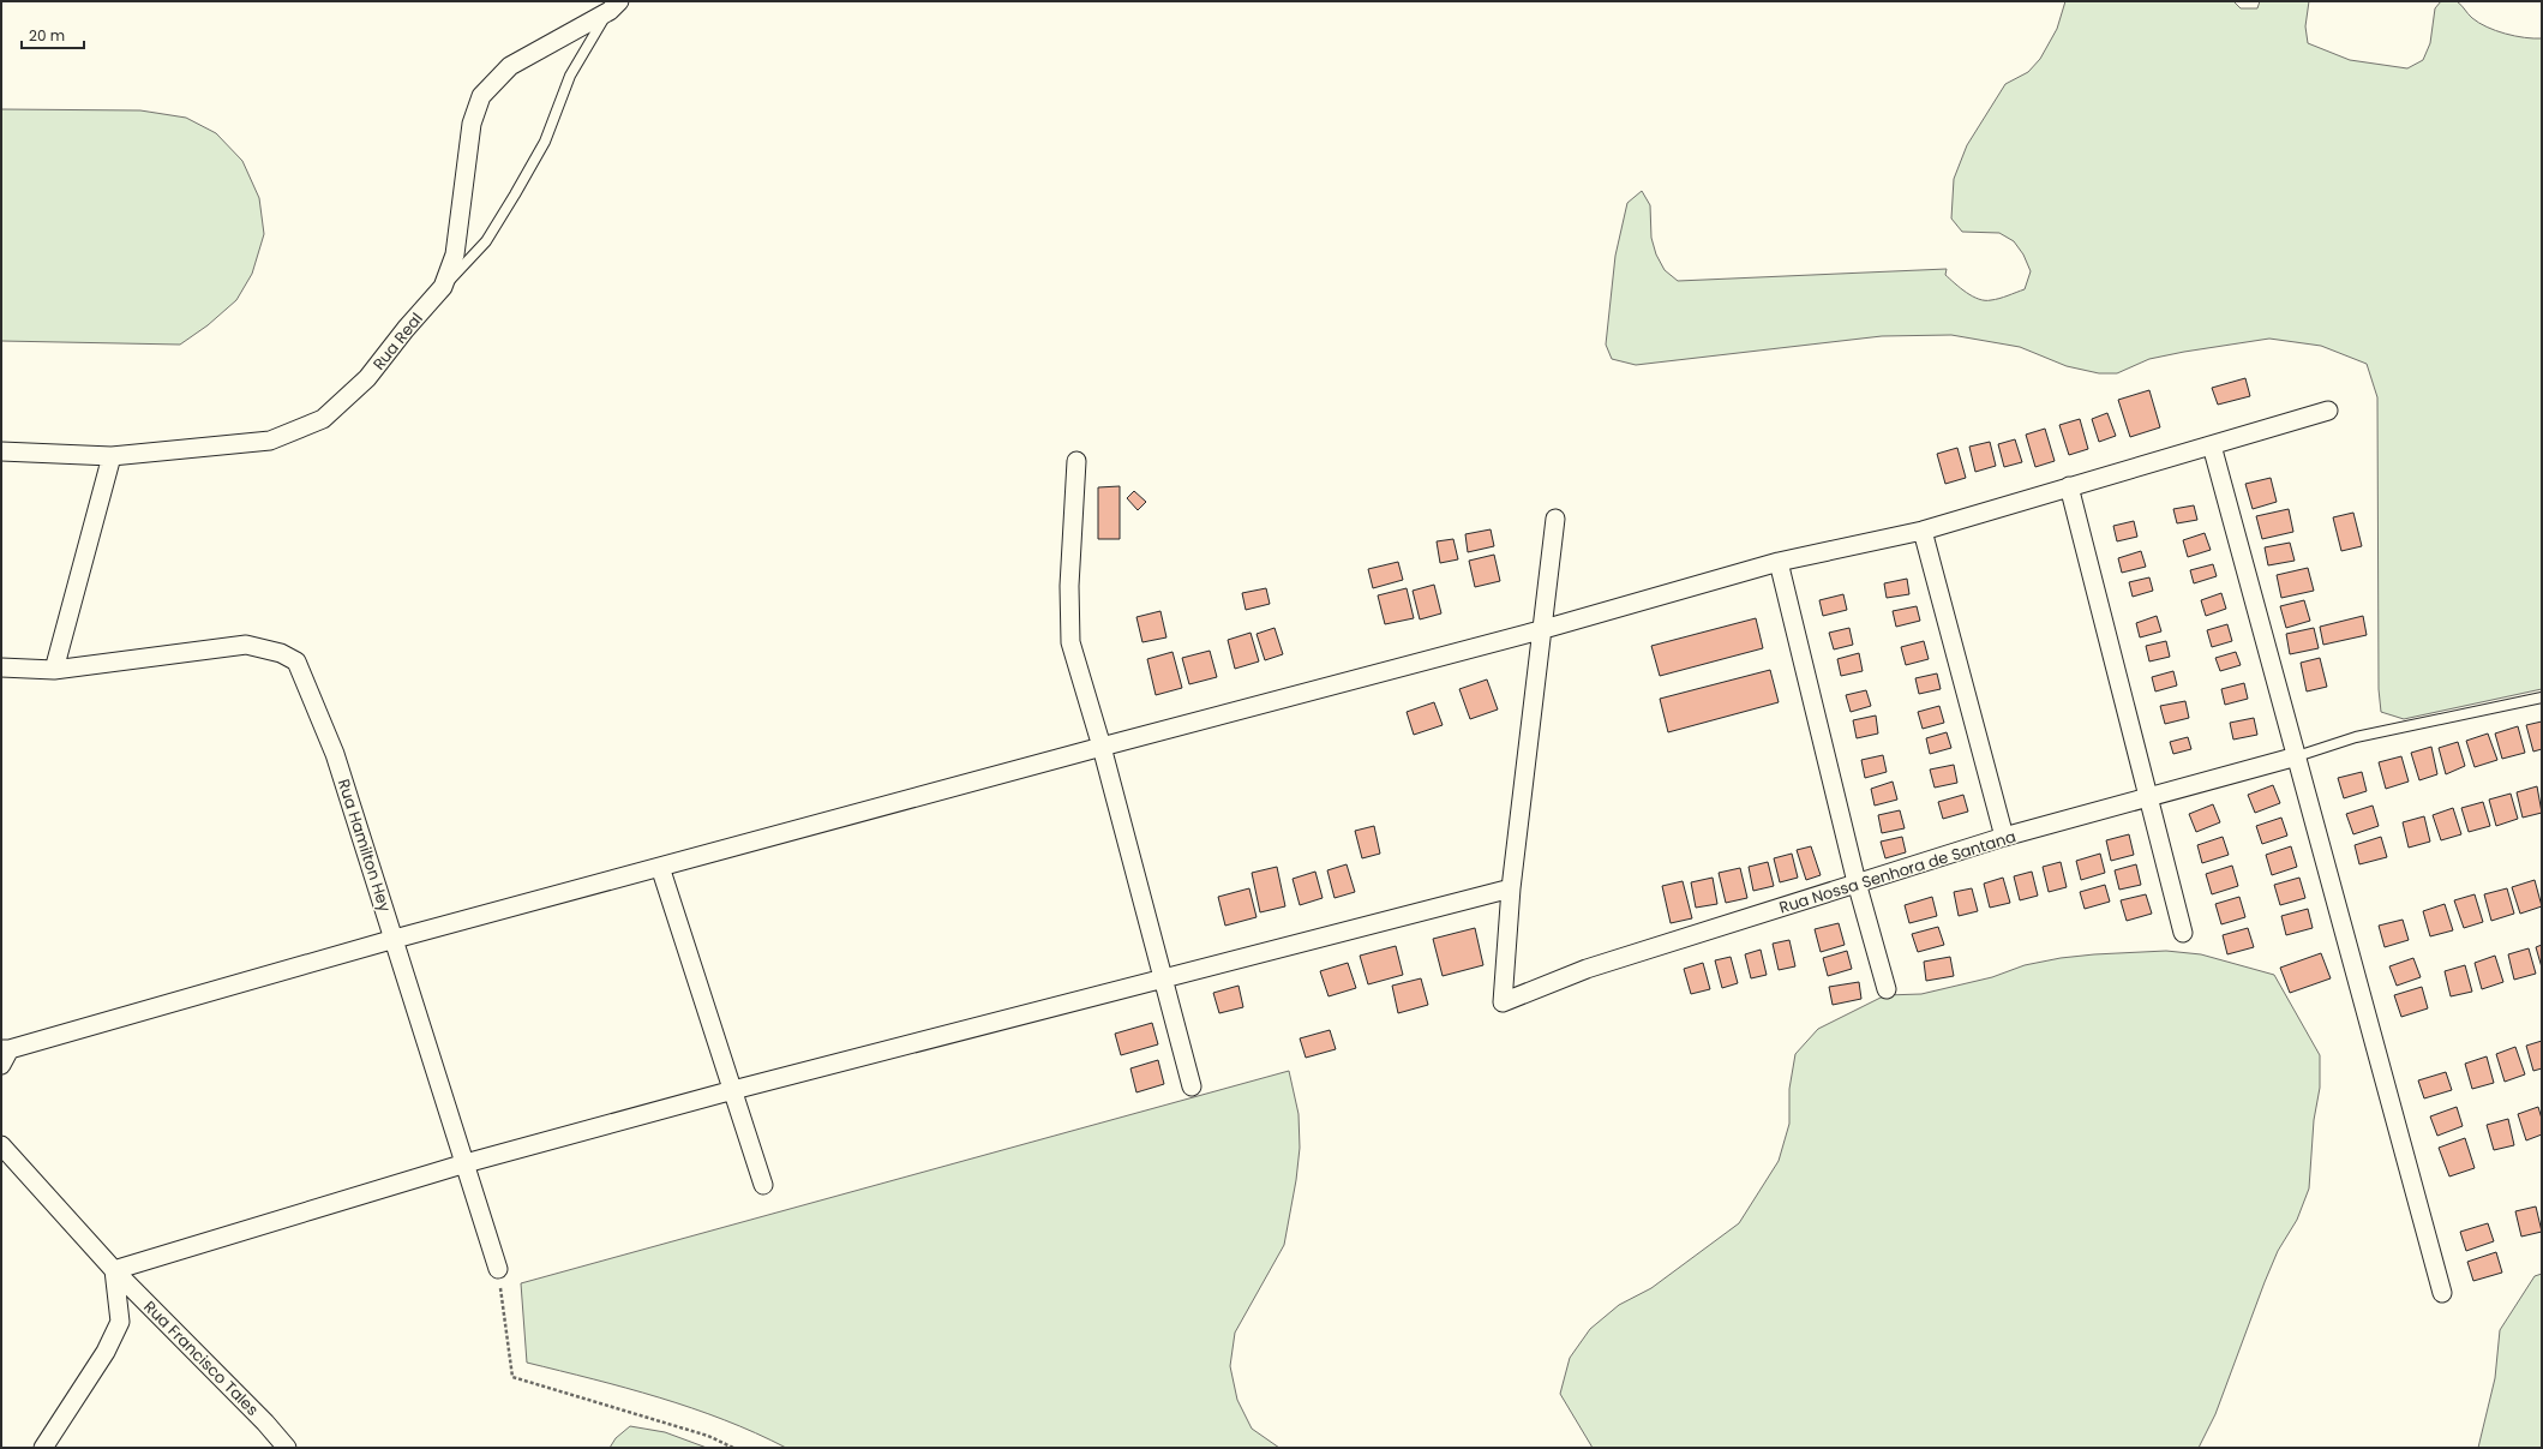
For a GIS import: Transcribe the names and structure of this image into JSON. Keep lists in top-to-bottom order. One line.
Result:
{"streets":{"street":["Rua Real","Rua Hamilton Hey","Rua Nossa Senhora de Santana","Rua Francisco Tales"]},"scale_bar":"20 m"}
